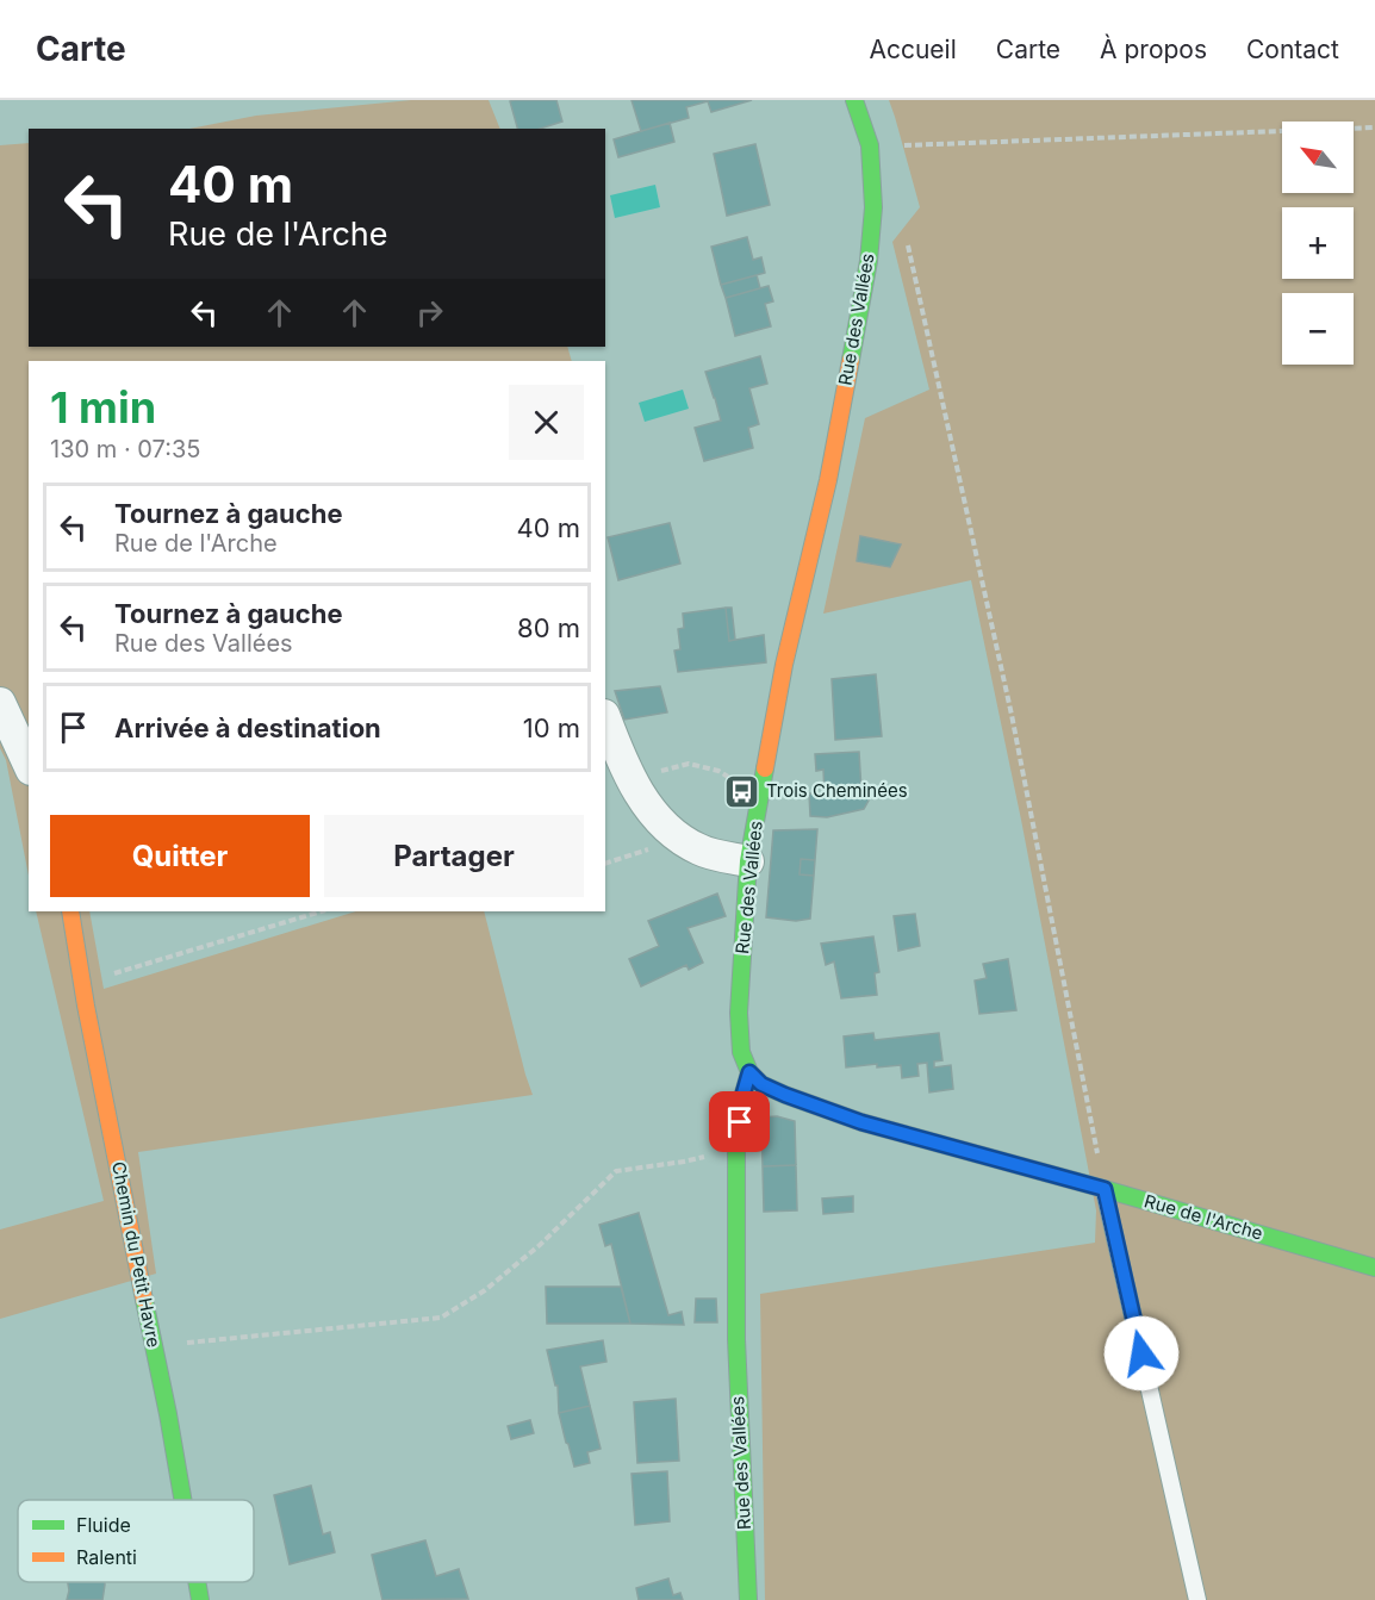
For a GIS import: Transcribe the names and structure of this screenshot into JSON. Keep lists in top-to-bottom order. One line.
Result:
{"streets":{"street":["Rue des Vallées","Rue de l'Arche","Chemin du Petit Havre"]},"crossings":[["Rue des Vallées","Rue de l'Arche"]],"places":{"bus stop":["Trois Cheminées"]},"legend":["Fluide","Ralenti"],"north":"top left","page":{"header":"Carte","nav":["Accueil","Carte","À propos","Contact"],"map_buttons":["+","−"],"turn":["40 m","Rue de l'Arche"],"heading":["1 min","130 m · 07:35"],"list":[{"name":"Tournez à gauche","note":"Rue de l'Arche","value":"40 m"},{"name":"Tournez à gauche","note":"Rue des Vallées","value":"80 m"},{"name":"Arrivée à destination","value":"10 m"}],"buttons":["Quitter","Partager"]}}
